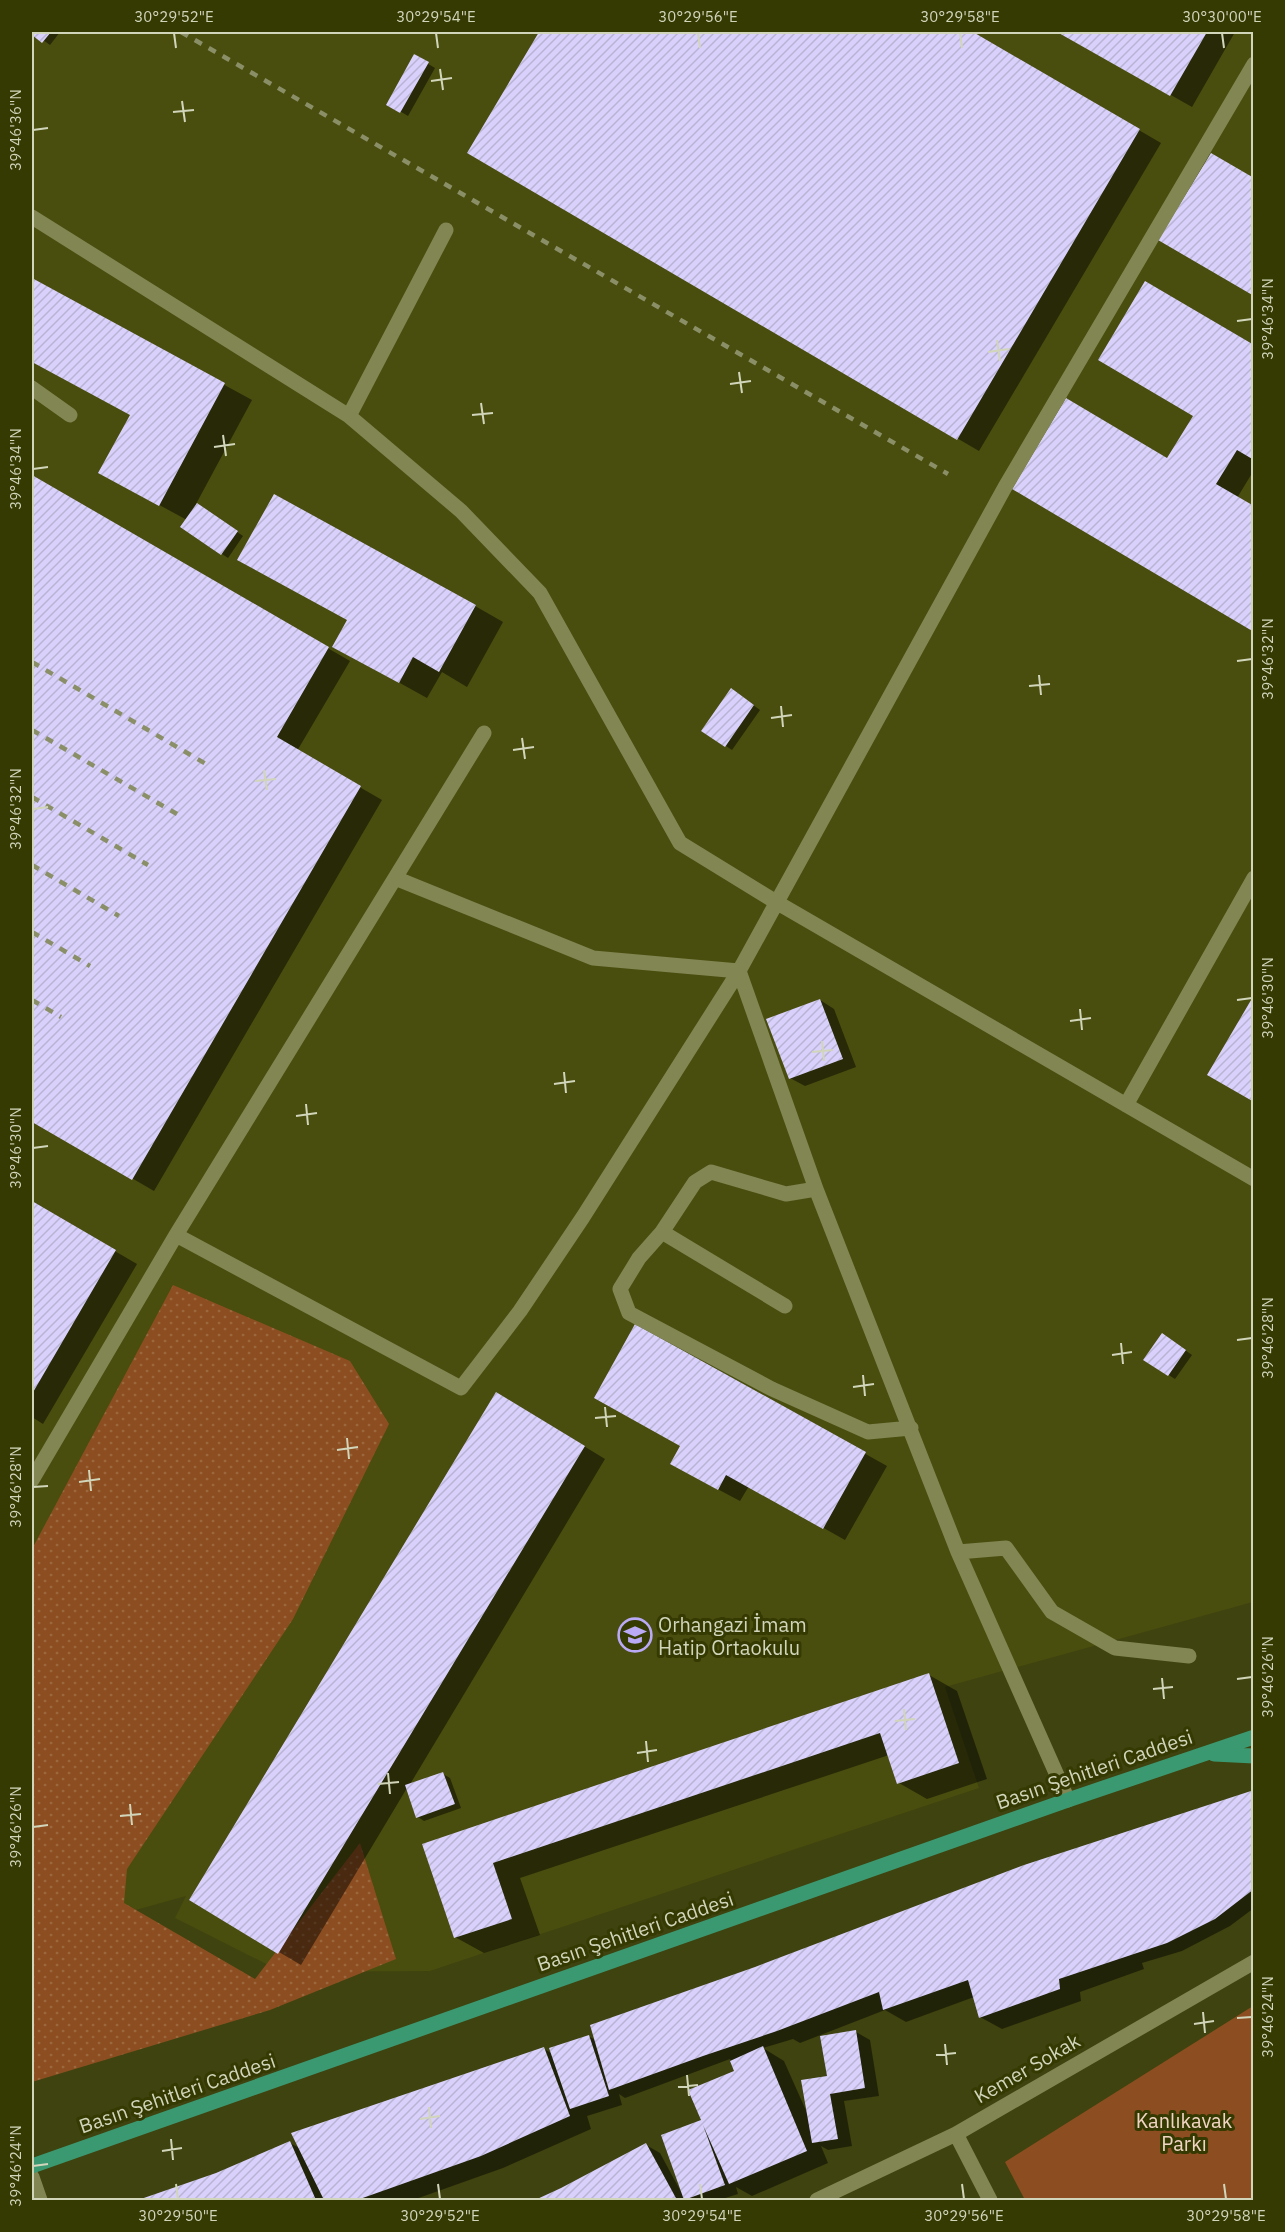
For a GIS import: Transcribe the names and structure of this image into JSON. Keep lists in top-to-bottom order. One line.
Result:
{"streets":{"main road":["Basın Şehitleri Caddesi"],"street":["Kemer Sokak"]},"parks":["Kanlıkavak Parkı"],"places":{"school or university":["Orhangazi İmam Hatip Ortaokulu"]},"coordinates":["30°29'52\"E","30°29'54\"E","30°29'56\"E","30°29'58\"E","30°30'00\"E","39°46'36\"N","39°46'34\"N","39°46'32\"N","39°46'30\"N","39°46'28\"N","39°46'26\"N","39°46'24\"N","30°29'50\"E"]}
